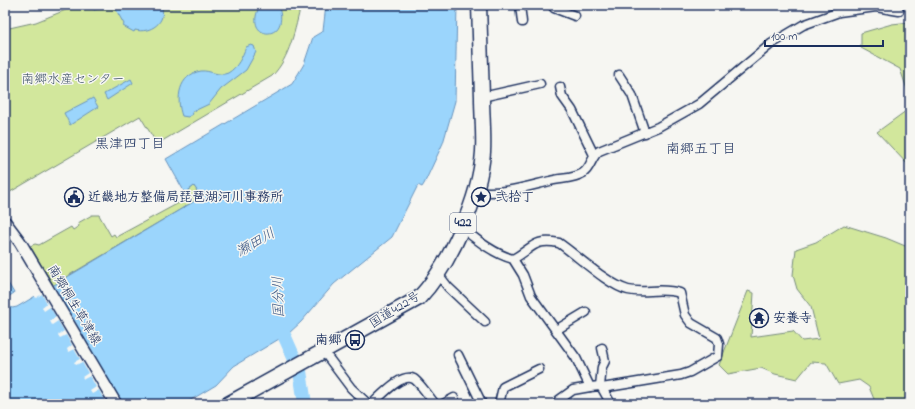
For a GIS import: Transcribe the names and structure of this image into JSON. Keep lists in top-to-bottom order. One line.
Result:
{"streets":{"highway":["422","国道422号"],"main road":["南郷桐生草津線"]},"districts":["黒津四丁目","南郷五丁目"],"water":["瀬田川","国分川"],"parks":["南郷水産センター"],"places":{"public building":["近畿地方整備局琵琶湖河川事務所"],"place":["弐拾丁"],"temple":["安養寺"],"bus stop":["南郷"]},"scale_bar":"100 m"}
